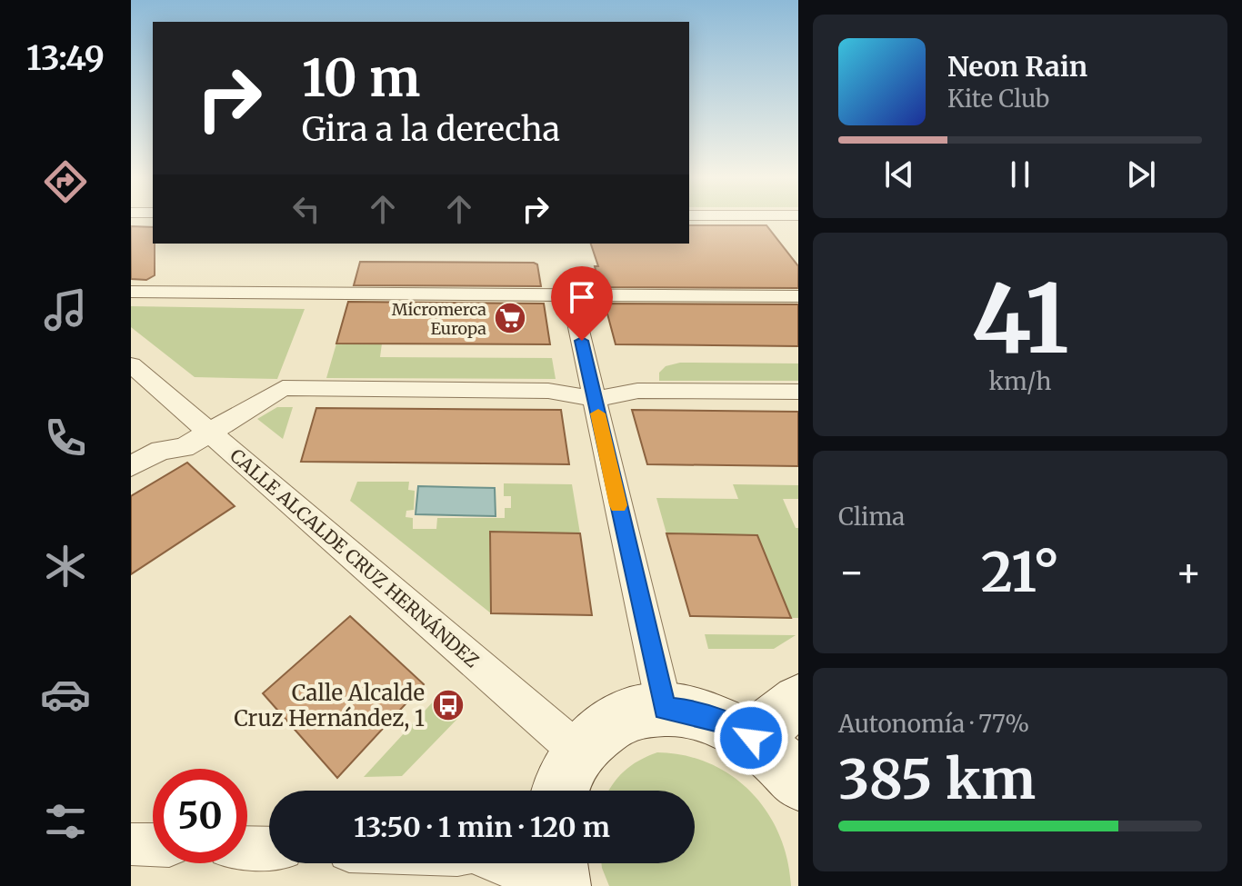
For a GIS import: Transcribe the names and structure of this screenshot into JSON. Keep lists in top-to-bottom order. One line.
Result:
{"streets":{"street":["CALLE ALCALDE CRUZ HERNÁNDEZ"]},"places":{"supermarket":["Micromerca Europa"],"bus stop":["Calle Alcalde Cruz Hernández, 1"]},"page":{"tabs":"13:49","turn":["10 m","Gira a la derecha"],"song":["Neon Rain","Kite Club"],"tile":[["41","km/h"],"Clima",["Autonomía · 77%","385 km"]],"heat":["−","21°","+"],"limit":"50","trip":"13:50 · 1 min · 120 m"}}
